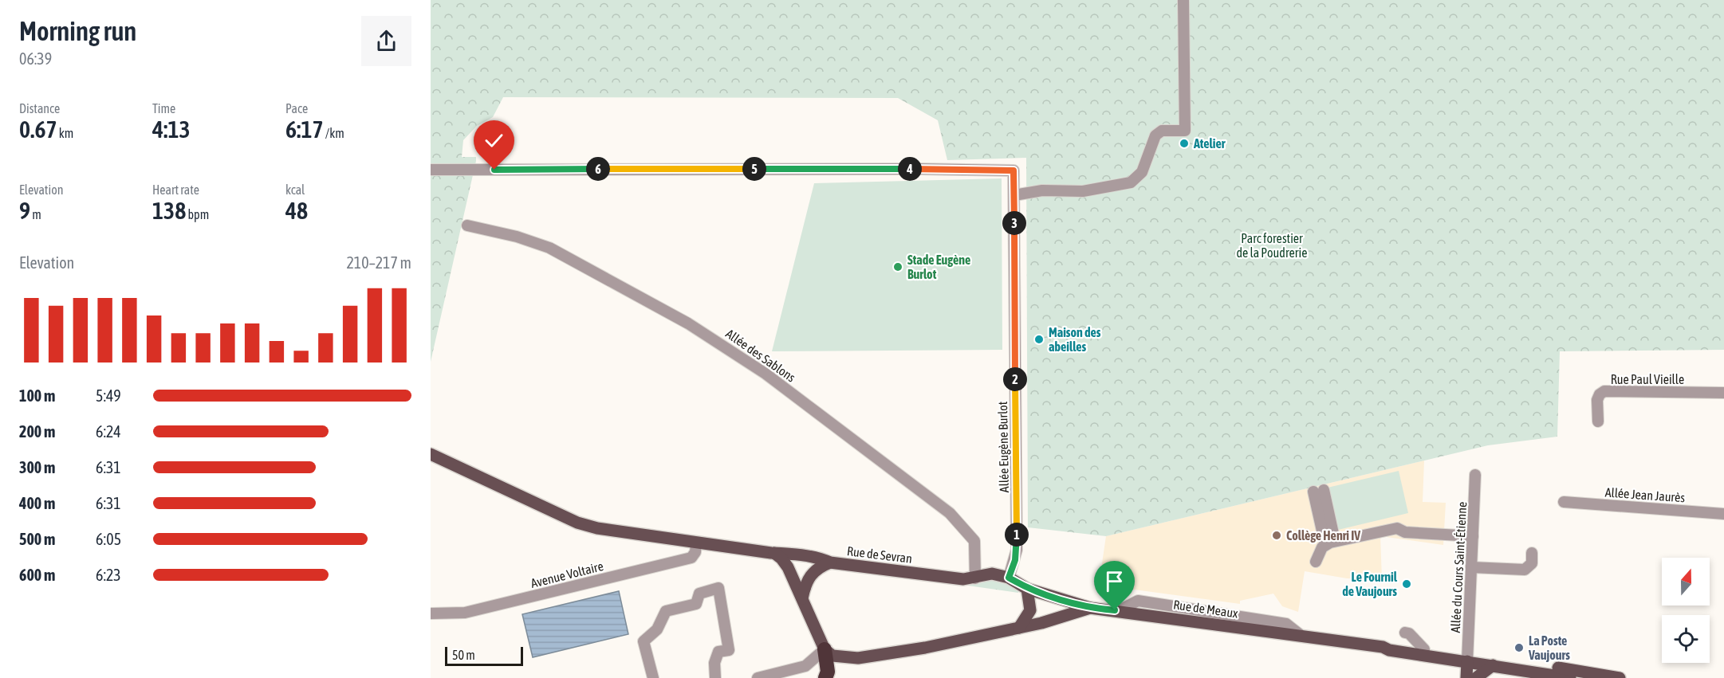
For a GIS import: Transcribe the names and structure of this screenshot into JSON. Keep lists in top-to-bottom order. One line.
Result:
{"streets":{"main road":["Rue de Sevran","Rue de Meaux"],"street":["Allée des Sablons","Rue Paul Vieille","Allée Eugène Burlot","Allée Jean Jaurès","Allée du Cours Saint-Étienne","Avenue Voltaire"]},"crossings":[["Allée des Sablons","Rue de Sevran"],["Allée Eugène Burlot","Rue de Sevran"],["Rue de Sevran","Avenue Voltaire"],["Rue de Sevran","Rue de Meaux"],["Allée du Cours Saint-Étienne","Rue de Meaux"]],"parks":["Parc forestier de la Poudrerie"],"places":["Atelier","Stade Eugène Burlot","Maison des abeilles","Collège Henri IV","Le Fournil de Vaujours","La Poste Vaujours"],"scale_bar":"50 m","north":"top","page":{"heading":["Morning run","06:39"],"stats":[["Distance","0.67 km"],["Time","4:13"],["Pace","6:17 /km"],["Elevation","9 m"],["Heart rate","138 bpm"],["kcal","48"]],"pins":["4","5","6","3","2","1"],"chart":["Elevation","210–217 m"],"list":[{"name":"100 m","note":"5:49"},{"name":"200 m","note":"6:24"},{"name":"300 m","note":"6:31"},{"name":"400 m","note":"6:31"},{"name":"500 m","note":"6:05"},{"name":"600 m","note":"6:23"}],"scale":"50 m"}}
